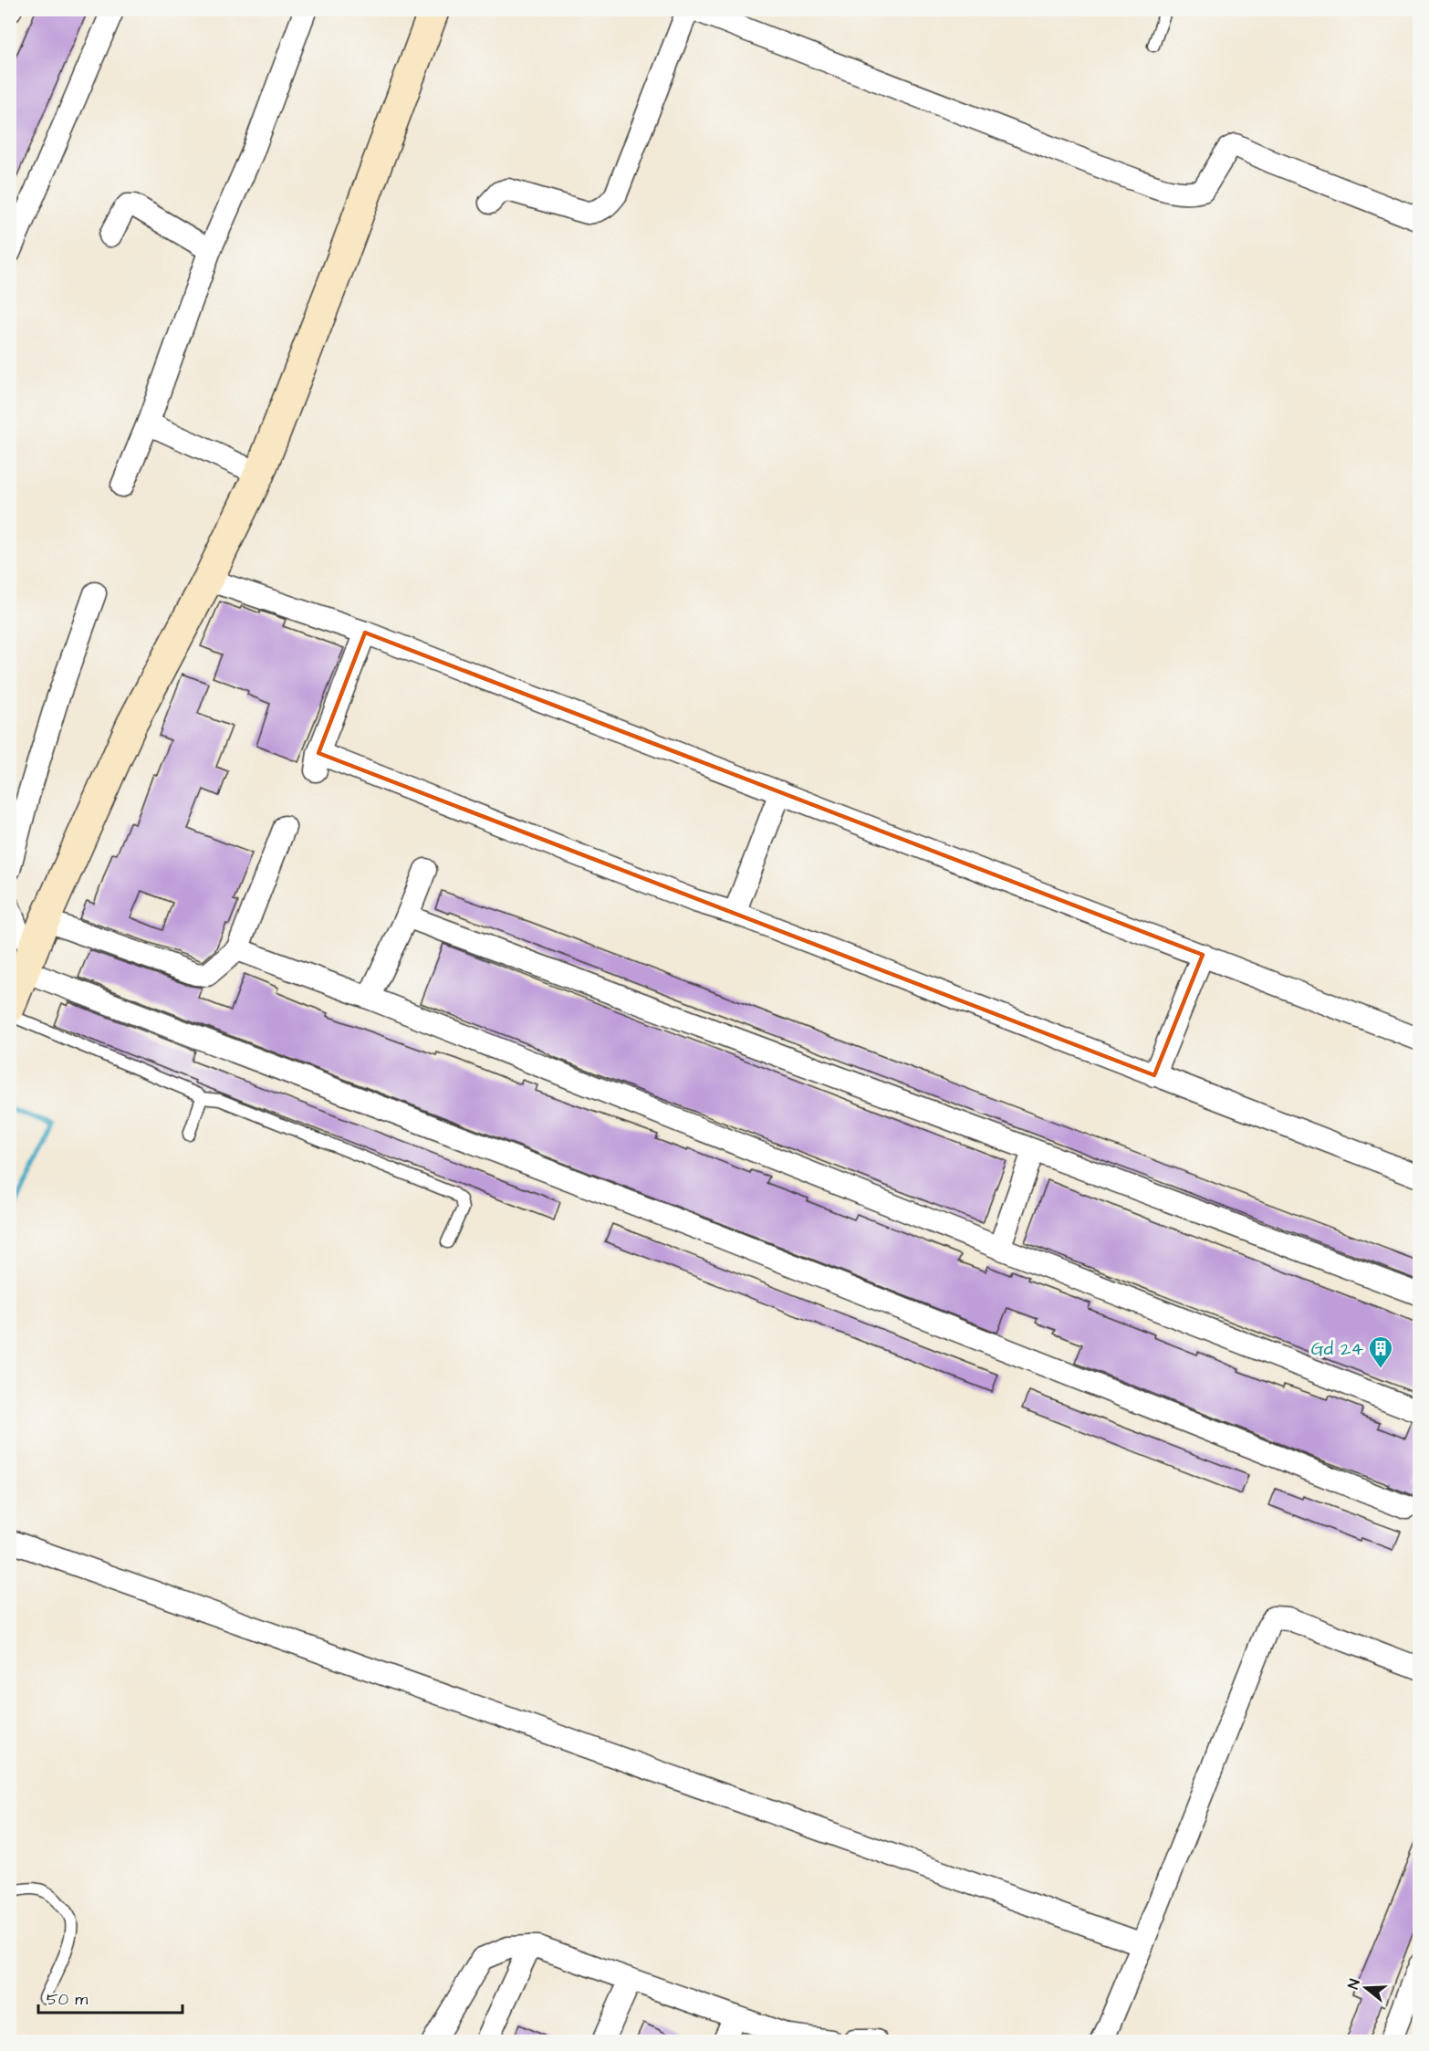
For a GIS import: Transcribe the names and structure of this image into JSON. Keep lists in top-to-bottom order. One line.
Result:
{"places":{"building":["Gd 24"]},"scale_bar":"50 m","north":"left"}
